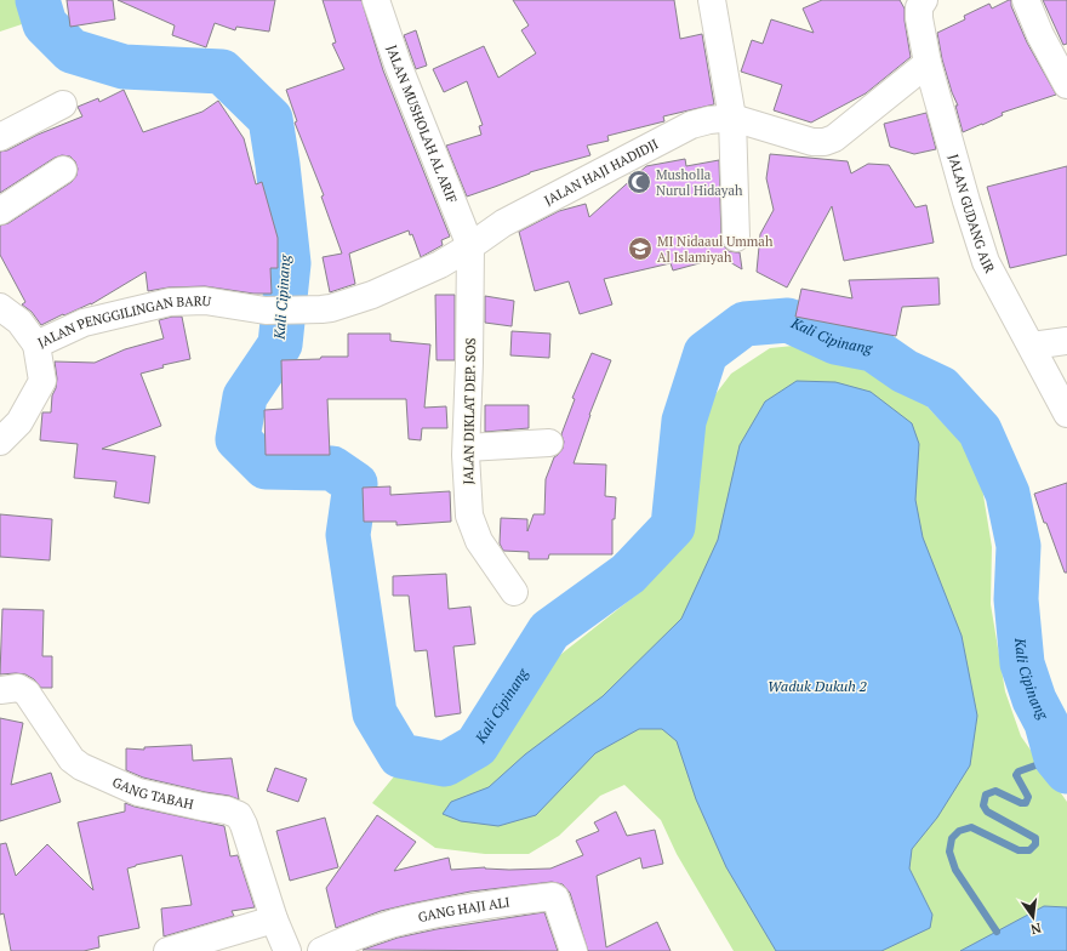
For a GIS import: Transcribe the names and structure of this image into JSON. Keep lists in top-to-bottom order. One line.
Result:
{"streets":{"street":["JALAN MUSHOLAH AL ARIF","JALAN HAJI HADIDJI","JALAN GUDANG AIR","JALAN PENGGILINGAN BARU","JALAN DIKLAT DEP. SOS","GANG TABAH","GANG HAJI ALI"]},"crossings":[["JALAN MUSHOLAH AL ARIF","JALAN HAJI HADIDJI"],["JALAN MUSHOLAH AL ARIF","JALAN DIKLAT DEP. SOS"],["JALAN HAJI HADIDJI","JALAN GUDANG AIR"],["JALAN HAJI HADIDJI","JALAN PENGGILINGAN BARU"],["JALAN HAJI HADIDJI","JALAN DIKLAT DEP. SOS"]],"water":["Kali Cipinang","Waduk Dukuh 2"],"places":{"mosque":["Musholla Nurul Hidayah"],"school or university":["MI Nidaaul Ummah Al Islamiyah"]},"north":"bottom"}
